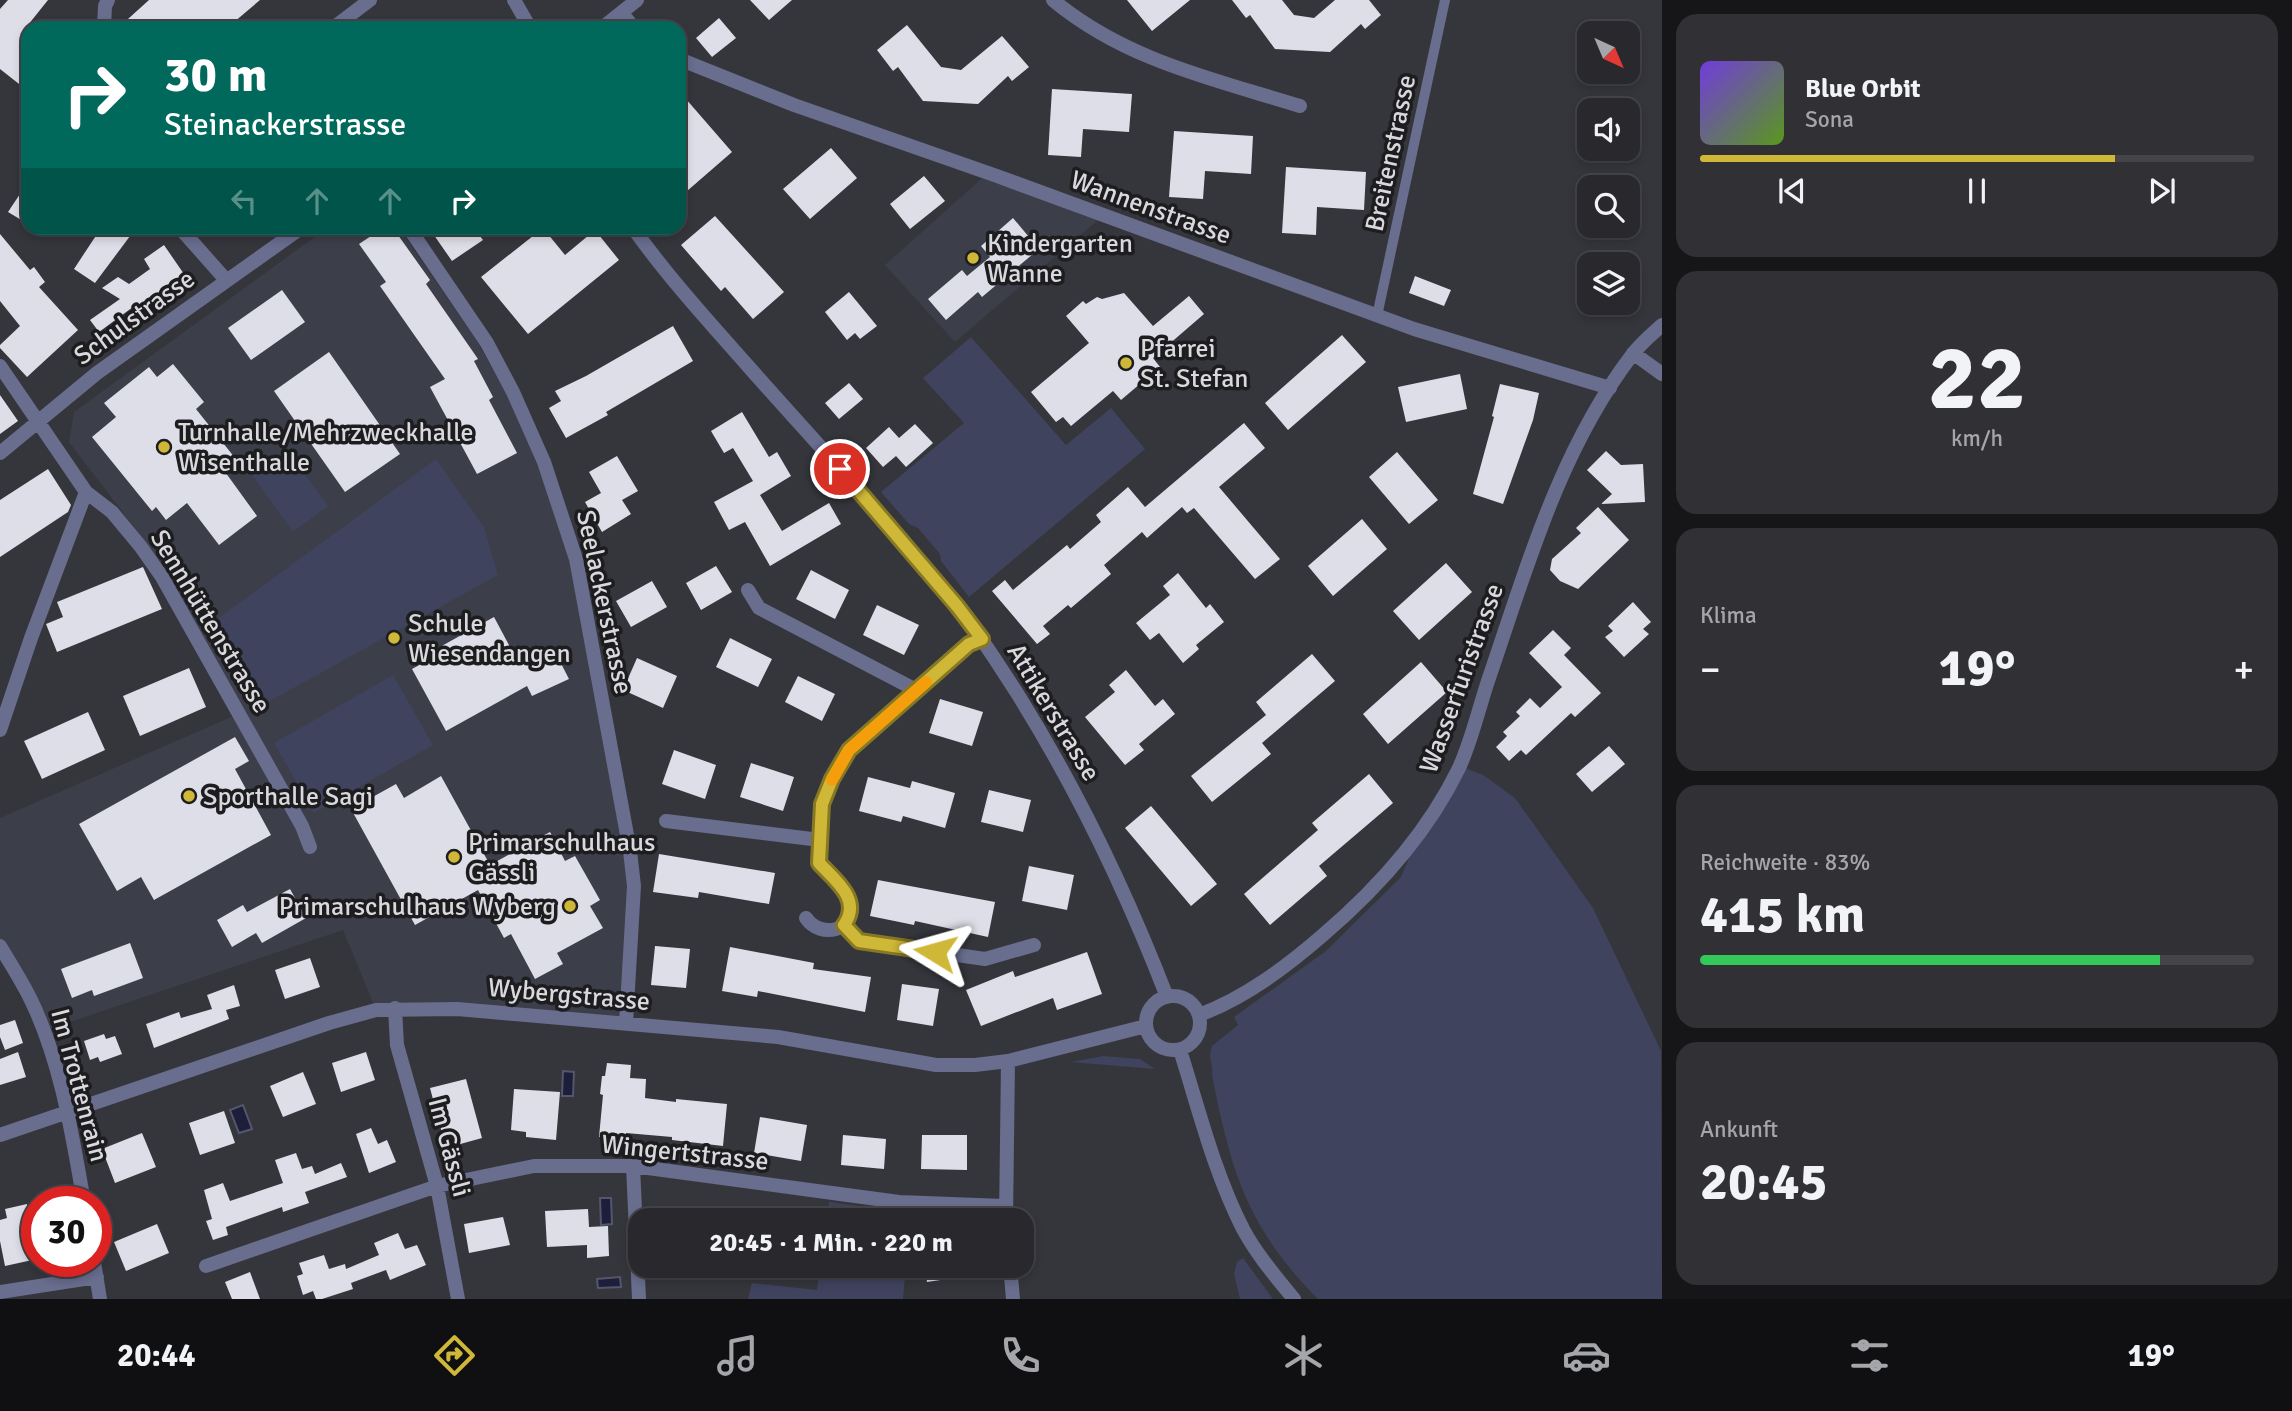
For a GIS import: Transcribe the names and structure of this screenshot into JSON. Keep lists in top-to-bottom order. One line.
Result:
{"streets":{"street":["Wannenstrasse","Schulstrasse","Seelackerstrasse","Sennhüttenstrasse","Wasserfuristrasse","Attikerstrasse","Wybergstrasse","Im Trottenrain","Im Gässli","Wingertstrasse"],"lane":["Breitenstrasse"]},"crossings":[["Breitenstrasse","Wannenstrasse"],["Wannenstrasse","Wasserfuristrasse"],["Schulstrasse","Sennhüttenstrasse"],["Seelackerstrasse","Wybergstrasse"],["Wasserfuristrasse","Attikerstrasse"],["Wasserfuristrasse","Wybergstrasse"],["Attikerstrasse","Wybergstrasse"],["Wybergstrasse","Im Trottenrain"],["Wybergstrasse","Im Gässli"],["Im Gässli","Wingertstrasse"]],"places":["Kindergarten Wanne","Pfarrei St. Stefan","Turnhalle/Mehrzweckhalle Wisenthalle","Schule Wiesendangen","Sporthalle Sagi","Primarschulhaus Gässli","Primarschulhaus Wyberg"],"north":"bottom right","page":{"turn":["30 m","Steinackerstrasse"],"song":["Blue Orbit","Sona"],"tile":[["22","km/h"],"Klima",["Reichweite · 83%","415 km"],["Ankunft","20:45"]],"heat":["−","19°","+"],"limit":"30","trip":"20:45 · 1 Min. · 220 m","tabs":["20:44","19°"]}}
